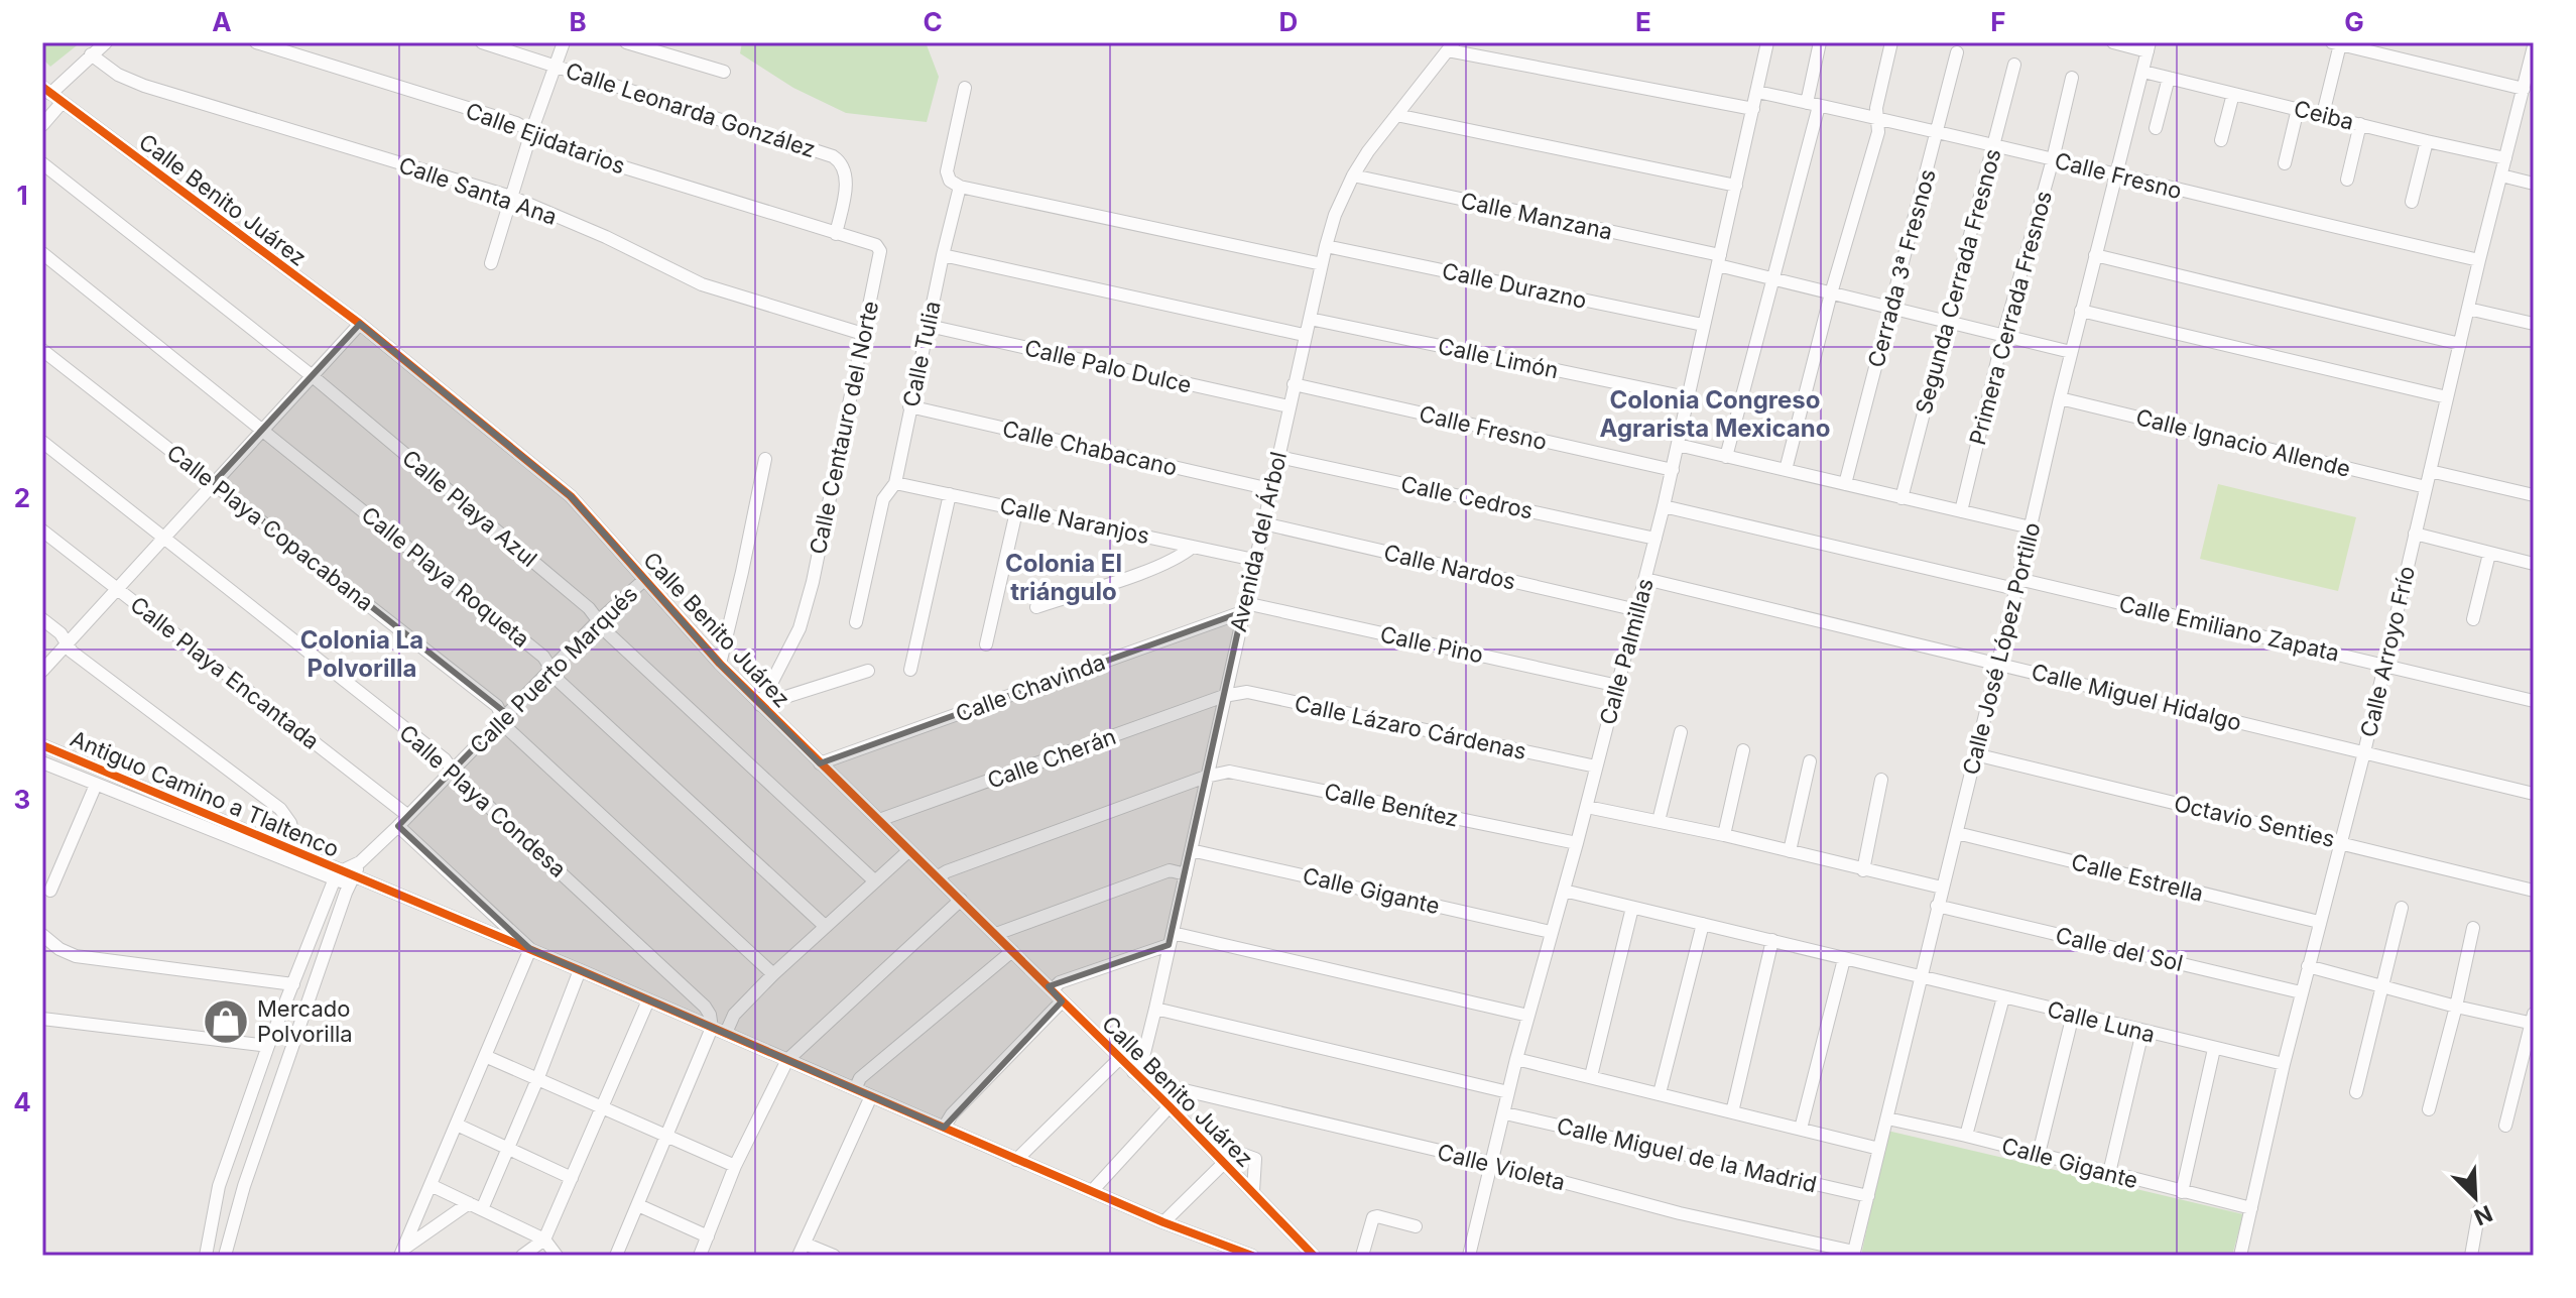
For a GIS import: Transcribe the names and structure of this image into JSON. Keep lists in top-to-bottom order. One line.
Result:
{"streets":{"street":["Calle Leonarda González","Ceiba","Calle Ejidatarios","Calle Fresno","Calle Santa Ana","Calle Benito Juárez","Calle Manzana","Cerrada 3ª Fresnos","Segunda Cerrada Fresnos","Calle Durazno","Primera Cerrada Fresnos","Calle Tulia","Calle Limón","Calle Palo Dulce","Calle Centauro del Norte","Calle Ignacio Allende","Calle Chabacano","Calle Cedros","Calle Playa Azul","Calle Naranjos","Calle Playa Copacabana","Avenida del Árbol","Calle Nardos","Calle Playa Roqueta","Calle Emiliano Zapata","Calle Pino","Calle José López Portillo","Calle Palmillas","Calle Arroyo Frío","Calle Puerto Marqués","Calle Playa Encantada","Calle Chavinda","Calle Miguel Hidalgo","Calle Lázaro Cárdenas","Calle Cherán","Antiguo Camino a Tlaltenco","Calle Playa Condesa","Calle Benítez","Octavio Senties","Calle Estrella","Calle Gigante","Calle del Sol","Calle Luna","Calle Miguel de la Madrid","Calle Violeta"]},"crossings":[["Calle Leonarda González","Calle Ejidatarios"],["Calle Leonarda González","Calle Centauro del Norte"],["Ceiba","Calle José López Portillo"],["Ceiba","Calle Arroyo Frío"],["Calle Ejidatarios","Calle Centauro del Norte"],["Calle Fresno","Cerrada 3ª Fresnos"],["Calle Fresno","Segunda Cerrada Fresnos"],["Calle Fresno","Primera Cerrada Fresnos"],["Calle Fresno","Avenida del Árbol"],["Calle Fresno","Calle José López Portillo"],["Calle Fresno","Calle Palmillas"],["Calle Fresno","Calle Arroyo Frío"],["Calle Santa Ana","Calle Centauro del Norte"],["Calle Benito Juárez","Calle Centauro del Norte"],["Calle Benito Juárez","Avenida del Árbol"],["Calle Benito Juárez","Calle Puerto Marqués"],["Calle Benito Juárez","Calle Chavinda"],["Calle Benito Juárez","Calle Cherán"],["Calle Benito Juárez","Calle Benítez"],["Calle Benito Juárez","Calle Violeta"],["Calle Manzana","Cerrada 3ª Fresnos"],["Calle Manzana","Segunda Cerrada Fresnos"],["Calle Manzana","Primera Cerrada Fresnos"],["Calle Manzana","Avenida del Árbol"],["Calle Manzana","Calle José López Portillo"],["Calle Manzana","Calle Palmillas"],["Calle Durazno","Avenida del Árbol"],["Calle Durazno","Calle Palmillas"],["Calle Tulia","Calle Palo Dulce"],["Calle Tulia","Calle Chabacano"],["Calle Tulia","Calle Naranjos"],["Calle Limón","Avenida del Árbol"],["Calle Limón","Calle Palmillas"],["Calle Palo Dulce","Avenida del Árbol"],["Calle Ignacio Allende","Calle José López Portillo"],["Calle Ignacio Allende","Calle Arroyo Frío"],["Calle Chabacano","Avenida del Árbol"],["Calle Cedros","Avenida del Árbol"],["Calle Cedros","Calle Palmillas"],["Calle Playa Azul","Calle Puerto Marqués"],["Calle Naranjos","Avenida del Árbol"],["Calle Playa Copacabana","Calle Puerto Marqués"],["Avenida del Árbol","Calle Nardos"],["Avenida del Árbol","Calle Pino"],["Avenida del Árbol","Calle Chavinda"],["Avenida del Árbol","Calle Lázaro Cárdenas"],["Avenida del Árbol","Calle Cherán"],["Avenida del Árbol","Calle Benítez"],["Avenida del Árbol","Calle Gigante"],["Calle Nardos","Calle Palmillas"],["Calle Playa Roqueta","Calle Puerto Marqués"],["Calle Emiliano Zapata","Calle José López Portillo"],["Calle Emiliano Zapata","Calle Palmillas"],["Calle Emiliano Zapata","Calle Arroyo Frío"],["Calle Pino","Calle Palmillas"],["Calle Pino","Calle Chavinda"],["Calle José López Portillo","Calle Miguel Hidalgo"],["Calle José López Portillo","Octavio Senties"],["Calle José López Portillo","Calle Estrella"],["Calle José López Portillo","Calle Gigante"],["Calle José López Portillo","Calle del Sol"],["Calle José López Portillo","Calle Luna"],["Calle José López Portillo","Calle Miguel de la Madrid"],["Calle José López Portillo","Calle Violeta"],["Calle Palmillas","Calle Miguel Hidalgo"],["Calle Palmillas","Calle Lázaro Cárdenas"],["Calle Palmillas","Calle Benítez"],["Calle Palmillas","Calle Gigante"],["Calle Palmillas","Calle Luna"],["Calle Palmillas","Calle Miguel de la Madrid"],["Calle Palmillas","Calle Violeta"],["Calle Arroyo Frío","Calle Miguel Hidalgo"],["Calle Arroyo Frío","Octavio Senties"],["Calle Arroyo Frío","Calle Estrella"],["Calle Arroyo Frío","Calle Gigante"],["Calle Arroyo Frío","Calle del Sol"],["Calle Arroyo Frío","Calle Luna"],["Calle Puerto Marqués","Calle Playa Encantada"],["Calle Puerto Marqués","Antiguo Camino a Tlaltenco"],["Calle Puerto Marqués","Calle Playa Condesa"],["Calle Lázaro Cárdenas","Calle Cherán"]],"districts":["Colonia Congreso Agrarista Mexicano","Colonia El triángulo","Colonia La Polvorilla"],"places":{"shop":["Mercado Polvorilla"]},"north":"bottom right","grid":{"columns":["A","B","C","D","E","F","G"],"rows":["1","2","3","4"]}}
